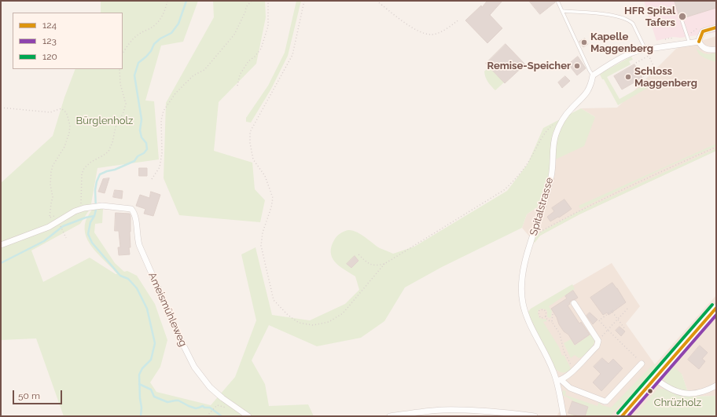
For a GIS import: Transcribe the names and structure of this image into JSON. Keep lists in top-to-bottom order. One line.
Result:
{"streets":{"street":["Spitalstrasse","Ameismühleweg"]},"parks":["Bürglenholz","Chrüzholz"],"places":["HFR Spital Tafers","Kapelle Maggenberg","Remise-Speicher","Schloss Maggenberg"],"lines":["transit line 124","transit line 120","transit line 123"],"legend":["124","123","120"],"scale_bar":"50 m"}
